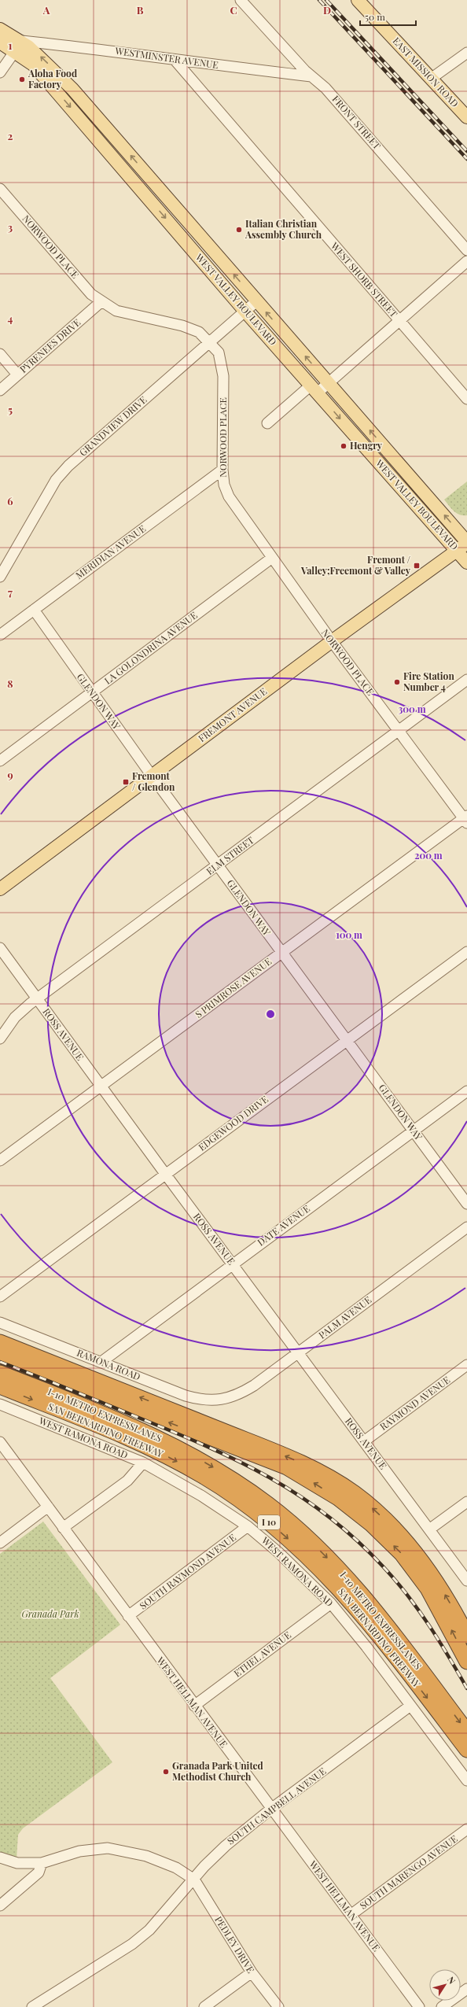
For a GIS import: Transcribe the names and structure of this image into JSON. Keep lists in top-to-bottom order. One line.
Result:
{"streets":{"highway":["I-10 METRO EXPRESSLANES","SAN BERNARDINO FREEWAY","I 10"],"main road":["EAST MISSION ROAD","WEST VALLEY BOULEVARD","FREMONT AVENUE"],"street":["WESTMINSTER AVENUE","FRONT STREET","NORWOOD PLACE","WEST SHORB STREET","PYRENEES DRIVE","GRANDVIEW DRIVE","MERIDIAN AVENUE","LA GOLONDRINA AVENUE","GLENDON WAY","ELM STREET","S PRIMROSE AVENUE","ROSS AVENUE","EDGEWOOD DRIVE","DATE AVENUE","PALM AVENUE","RAMONA ROAD","RAYMOND AVENUE","WEST RAMONA ROAD","SOUTH RAYMOND AVENUE","ETHEL AVENUE","WEST HELLMAN AVENUE","SOUTH CAMPBELL AVENUE","SOUTH MARENGO AVENUE","PEDLEY DRIVE"]},"crossings":[["WESTMINSTER AVENUE","FRONT STREET"],["WESTMINSTER AVENUE","WEST SHORB STREET"],["WESTMINSTER AVENUE","WEST VALLEY BOULEVARD"],["NORWOOD PLACE","PYRENEES DRIVE"],["NORWOOD PLACE","GRANDVIEW DRIVE"],["NORWOOD PLACE","MERIDIAN AVENUE"],["NORWOOD PLACE","LA GOLONDRINA AVENUE"],["NORWOOD PLACE","FREMONT AVENUE"],["NORWOOD PLACE","ELM STREET"],["NORWOOD PLACE","S PRIMROSE AVENUE"],["WEST VALLEY BOULEVARD","GRANDVIEW DRIVE"],["WEST VALLEY BOULEVARD","FREMONT AVENUE"],["MERIDIAN AVENUE","GLENDON WAY"],["LA GOLONDRINA AVENUE","GLENDON WAY"],["GLENDON WAY","FREMONT AVENUE"],["GLENDON WAY","ELM STREET"],["GLENDON WAY","S PRIMROSE AVENUE"],["GLENDON WAY","EDGEWOOD DRIVE"],["GLENDON WAY","DATE AVENUE"],["ELM STREET","ROSS AVENUE"],["S PRIMROSE AVENUE","ROSS AVENUE"],["ROSS AVENUE","EDGEWOOD DRIVE"],["ROSS AVENUE","DATE AVENUE"],["ROSS AVENUE","PALM AVENUE"],["ROSS AVENUE","RAYMOND AVENUE"],["DATE AVENUE","RAMONA ROAD"],["PALM AVENUE","RAMONA ROAD"],["WEST RAMONA ROAD","SOUTH RAYMOND AVENUE"],["WEST RAMONA ROAD","ETHEL AVENUE"],["WEST RAMONA ROAD","SOUTH CAMPBELL AVENUE"],["SOUTH RAYMOND AVENUE","WEST HELLMAN AVENUE"],["ETHEL AVENUE","WEST HELLMAN AVENUE"],["WEST HELLMAN AVENUE","SOUTH CAMPBELL AVENUE"],["WEST HELLMAN AVENUE","SOUTH MARENGO AVENUE"],["SOUTH CAMPBELL AVENUE","PEDLEY DRIVE"]],"parks":["Granada Park"],"places":{"other":["Aloha Food Factory","Italian Christian Assembly Church","Hengry","Fire Station Number 4","Granada Park United Methodist Church"],"transit":["Fremont / Valley;Freemont & Valley","Fremont / Glendon"]},"scale_bar":"50 m","north":"top right","grid":{"columns":["A","B","C","D"],"rows":["1","2","3","4","5","6","7","8","9"]},"rings":["300 m","200 m","100 m"]}
